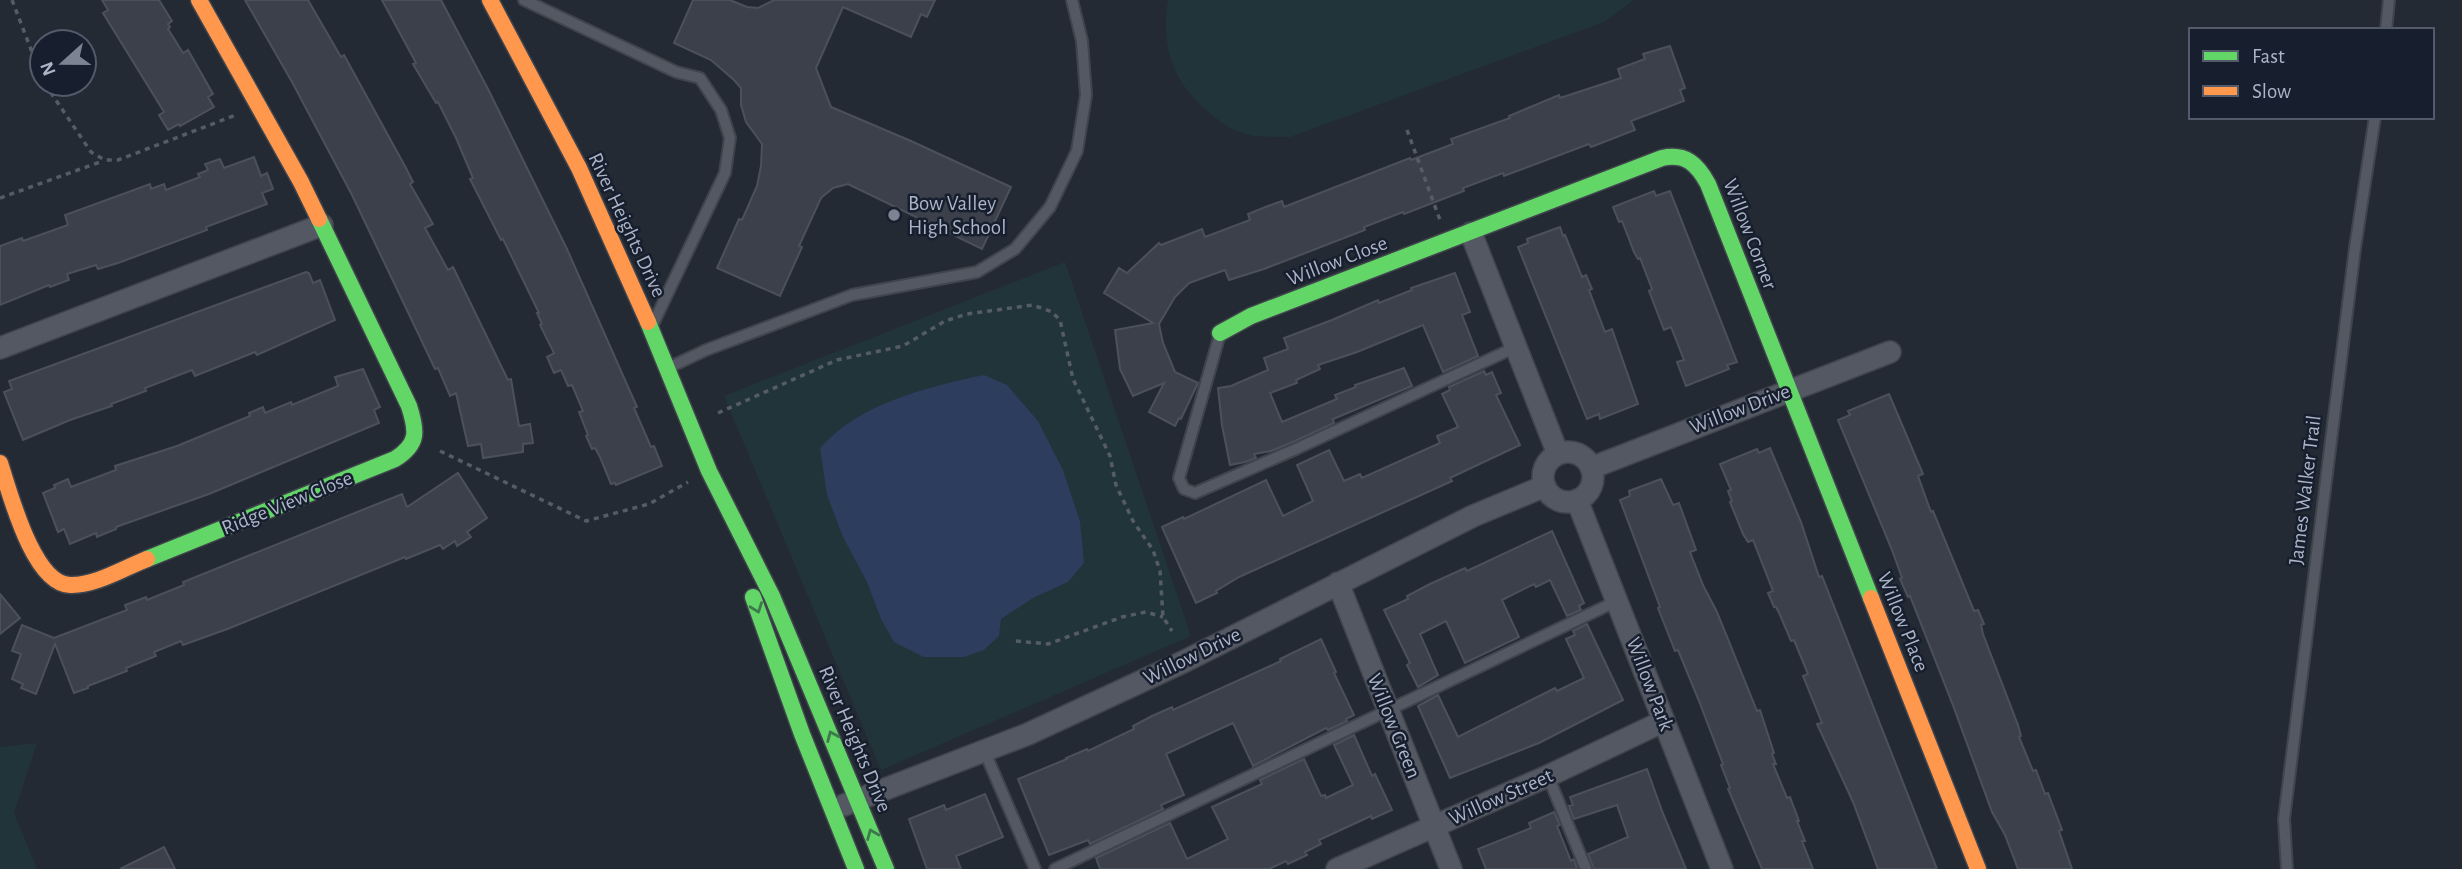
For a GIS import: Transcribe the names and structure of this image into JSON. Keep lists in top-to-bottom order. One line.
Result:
{"streets":{"street":["River Heights Drive","Willow Corner","Willow Close","Willow Drive","Ridge View Close","Willow Place","Willow Park","Willow Green","Willow Street"],"lane":["James Walker Trail"]},"crossings":[["River Heights Drive","Willow Drive"],["Willow Corner","Willow Close"],["Willow Corner","Willow Drive"],["Willow Corner","Willow Place"],["Willow Drive","Willow Place"],["Willow Drive","Willow Park"],["Willow Drive","Willow Green"],["Willow Park","Willow Street"],["Willow Green","Willow Street"]],"places":["Bow Valley High School"],"legend":["Fast","Slow"],"north":"left"}
